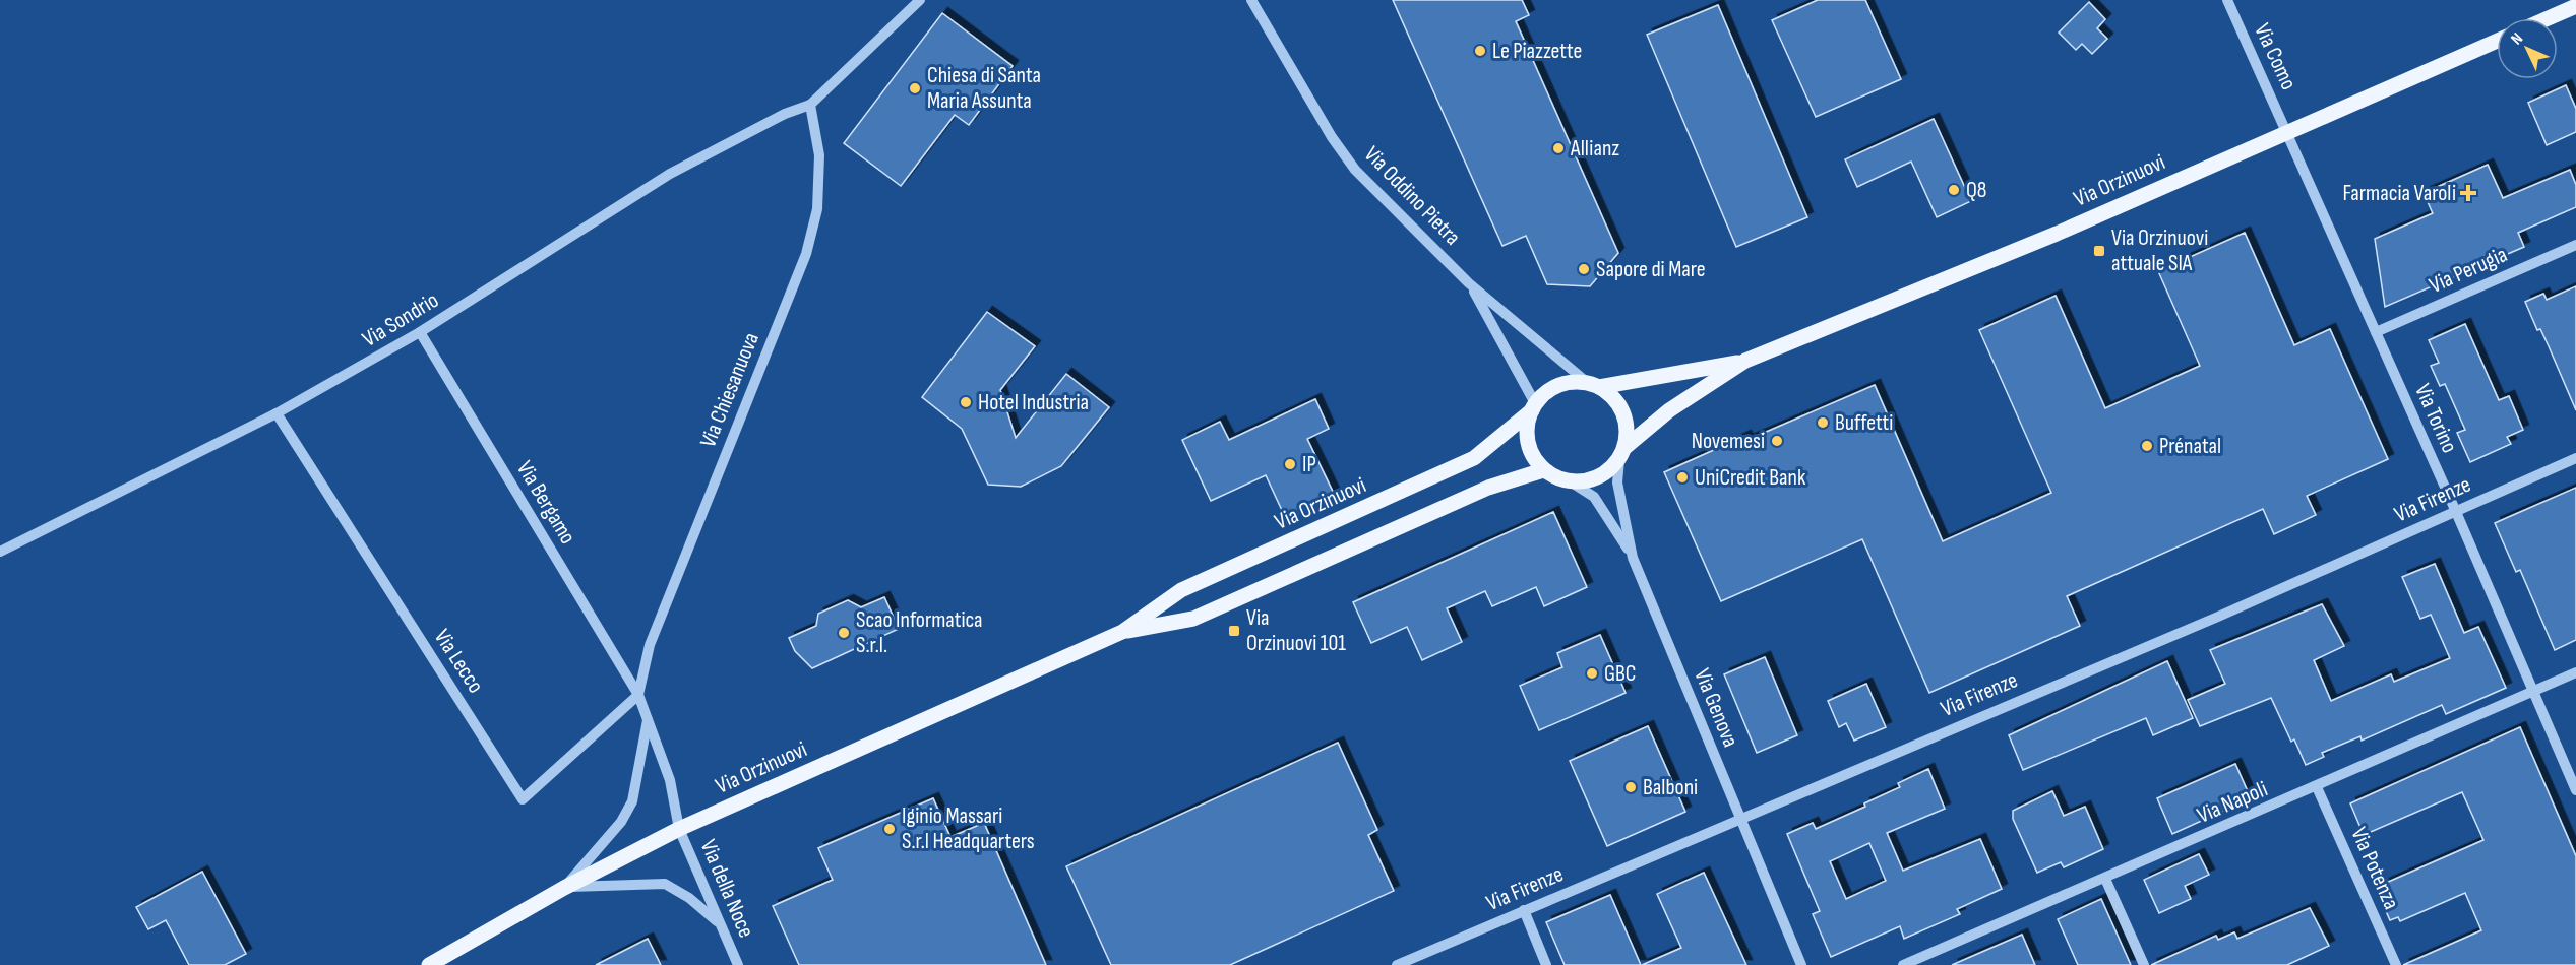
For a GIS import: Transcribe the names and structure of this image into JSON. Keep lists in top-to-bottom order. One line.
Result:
{"streets":{"main road":["Via Orzinuovi"],"street":["Via Como","Via Oddino Pietra","Via Perugia","Via Sondrio","Via Chiesanuova","Via Torino","Via Firenze","Via Bergamo","Via Lecco","Via Genova","Via Napoli","Via Potenza","Via della Noce"]},"crossings":[["Via Como","Via Orzinuovi"],["Via Como","Via Torino"],["Via Orzinuovi","Via Oddino Pietra"],["Via Orzinuovi","Via Torino"],["Via Orzinuovi","Via Genova"],["Via Orzinuovi","Via della Noce"],["Via Oddino Pietra","Via Genova"],["Via Perugia","Via Torino"],["Via Sondrio","Via Chiesanuova"],["Via Sondrio","Via Bergamo"],["Via Sondrio","Via Lecco"],["Via Chiesanuova","Via Bergamo"],["Via Chiesanuova","Via Lecco"],["Via Torino","Via Firenze"],["Via Torino","Via Napoli"],["Via Firenze","Via Genova"],["Via Bergamo","Via Lecco"],["Via Napoli","Via Potenza"]],"places":{"other":["Le Piazzette","Chiesa di Santa Maria Assunta","Allianz","Q8","Sapore di Mare","Hotel Industria","Buffetti","Novemesi","Prénatal","IP","UniCredit Bank","Scao Informatica S.r.l.","GBC","Balboni","Iginio Massari S.r.l Headquarters"],"health":["Farmacia Varoli"],"transit":["Via Orzinuovi attuale SIA","Via Orzinuovi 101"]},"north":"top left"}
